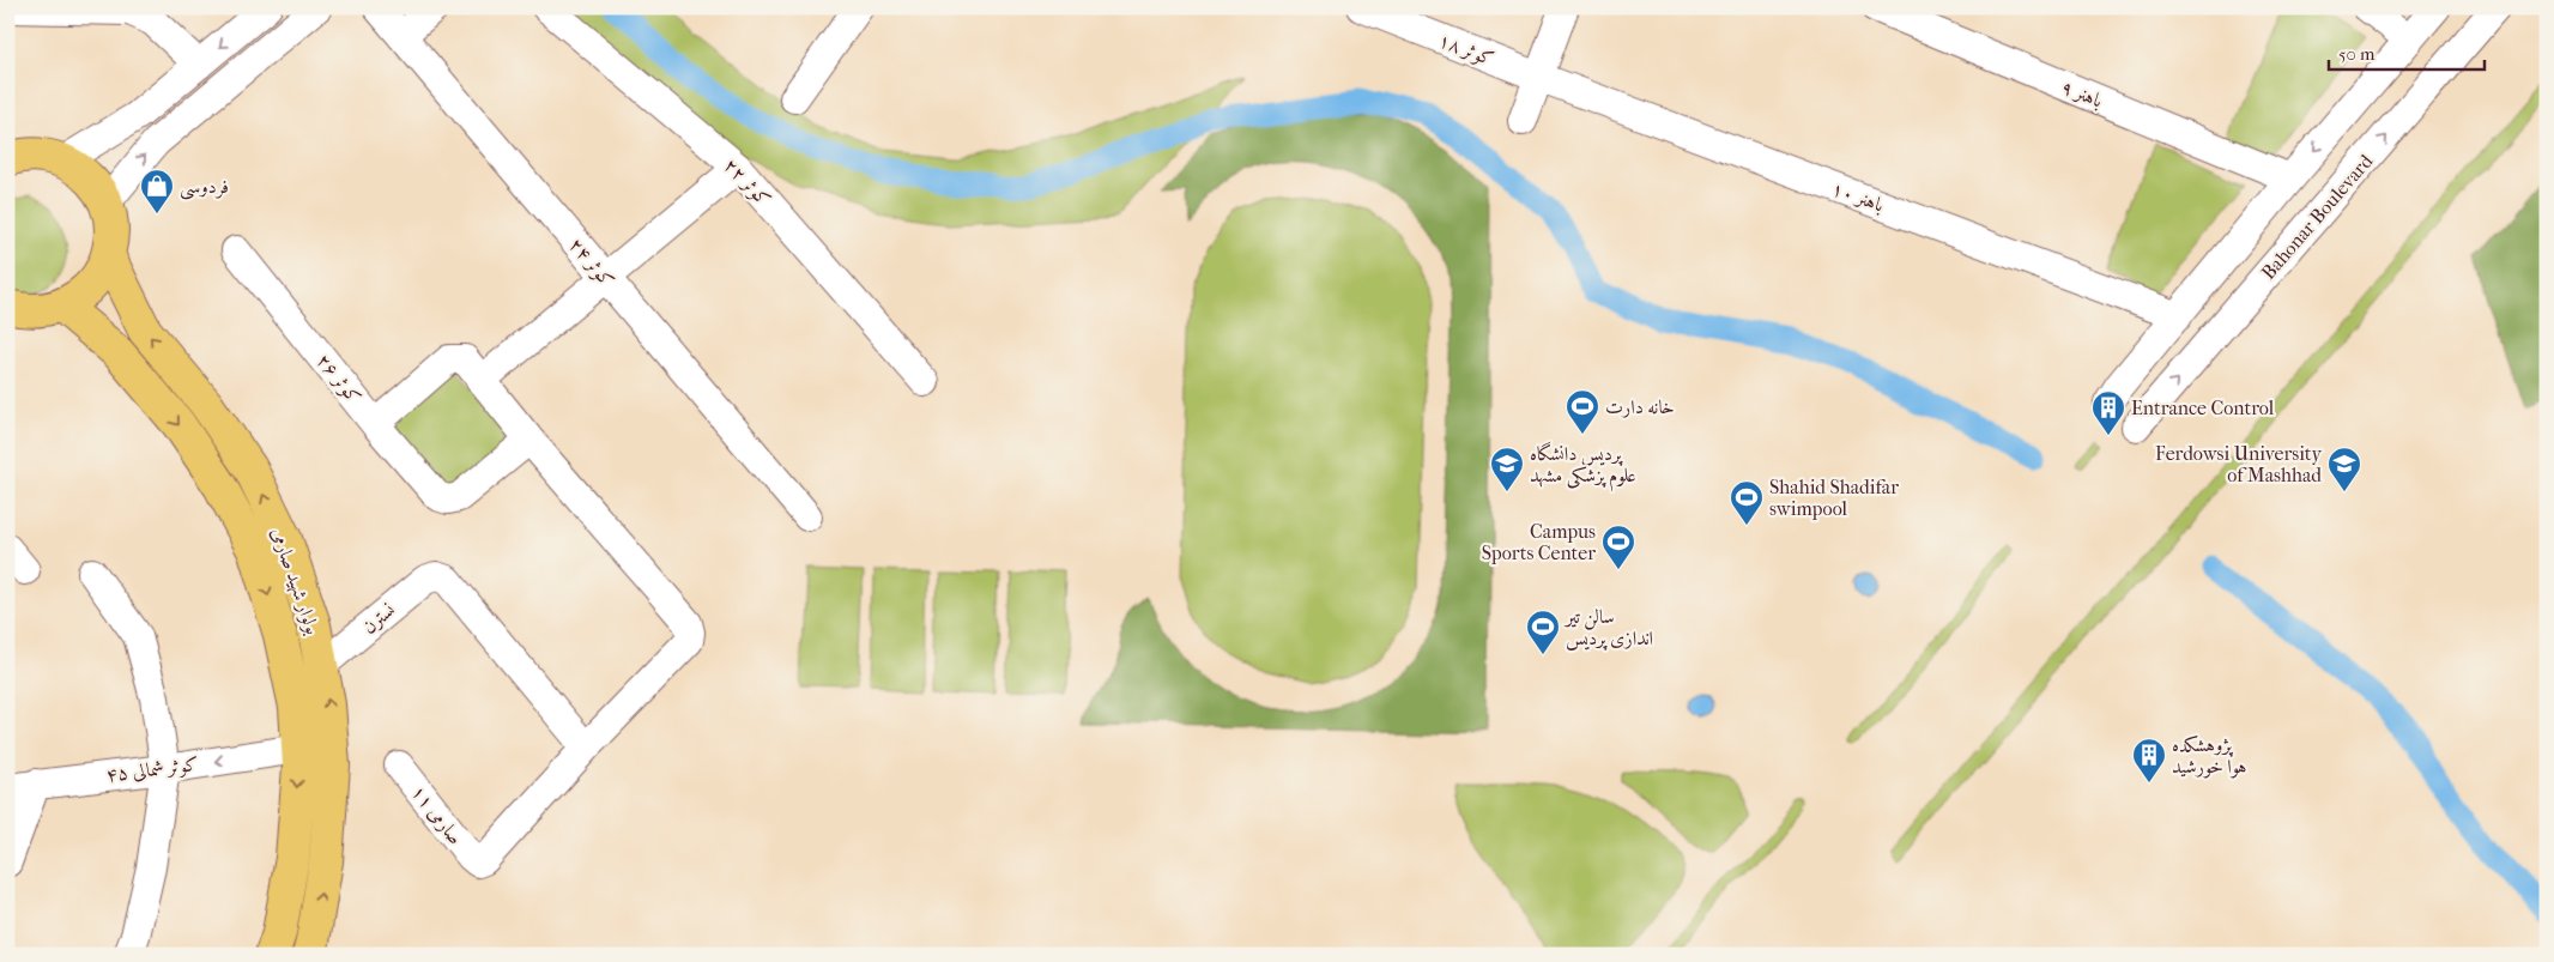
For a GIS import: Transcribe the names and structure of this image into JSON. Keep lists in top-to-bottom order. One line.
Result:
{"streets":{"main road":["بولوار شهید صارمی"],"street":["کوثر ۱۸","باهنر ۹","کوثر ۲۲","باهنر ۱۰","Bahonar Boulevard","کوثر ۲۴","کوثر ۲۶","نسترن","کوثر شمالی ۴۵","صارمی ۱۱"]},"crossings":[["کوثر ۱۸","باهنر ۱۰"],["باهنر ۱۰","Bahonar Boulevard"],["بولوار شهید صارمی","نسترن"],["بولوار شهید صارمی","کوثر شمالی ۴۵"],["نسترن","صارمی ۱۱"]],"one_way":["کوثر شمالی ۴۵"],"places":{"shop":["فردوسی"],"sports":["خانه دارت","Shahid Shadifar swimpool","Campus Sports Center","سالن تیر اندازی پردیس"],"building":["Entrance Control","پژوهشکده هوا خورشید"],"school or university":["پردیس دانشگاه علوم پزشکی مشهد","Ferdowsi University of Mashhad"]},"scale_bar":"50 m"}
